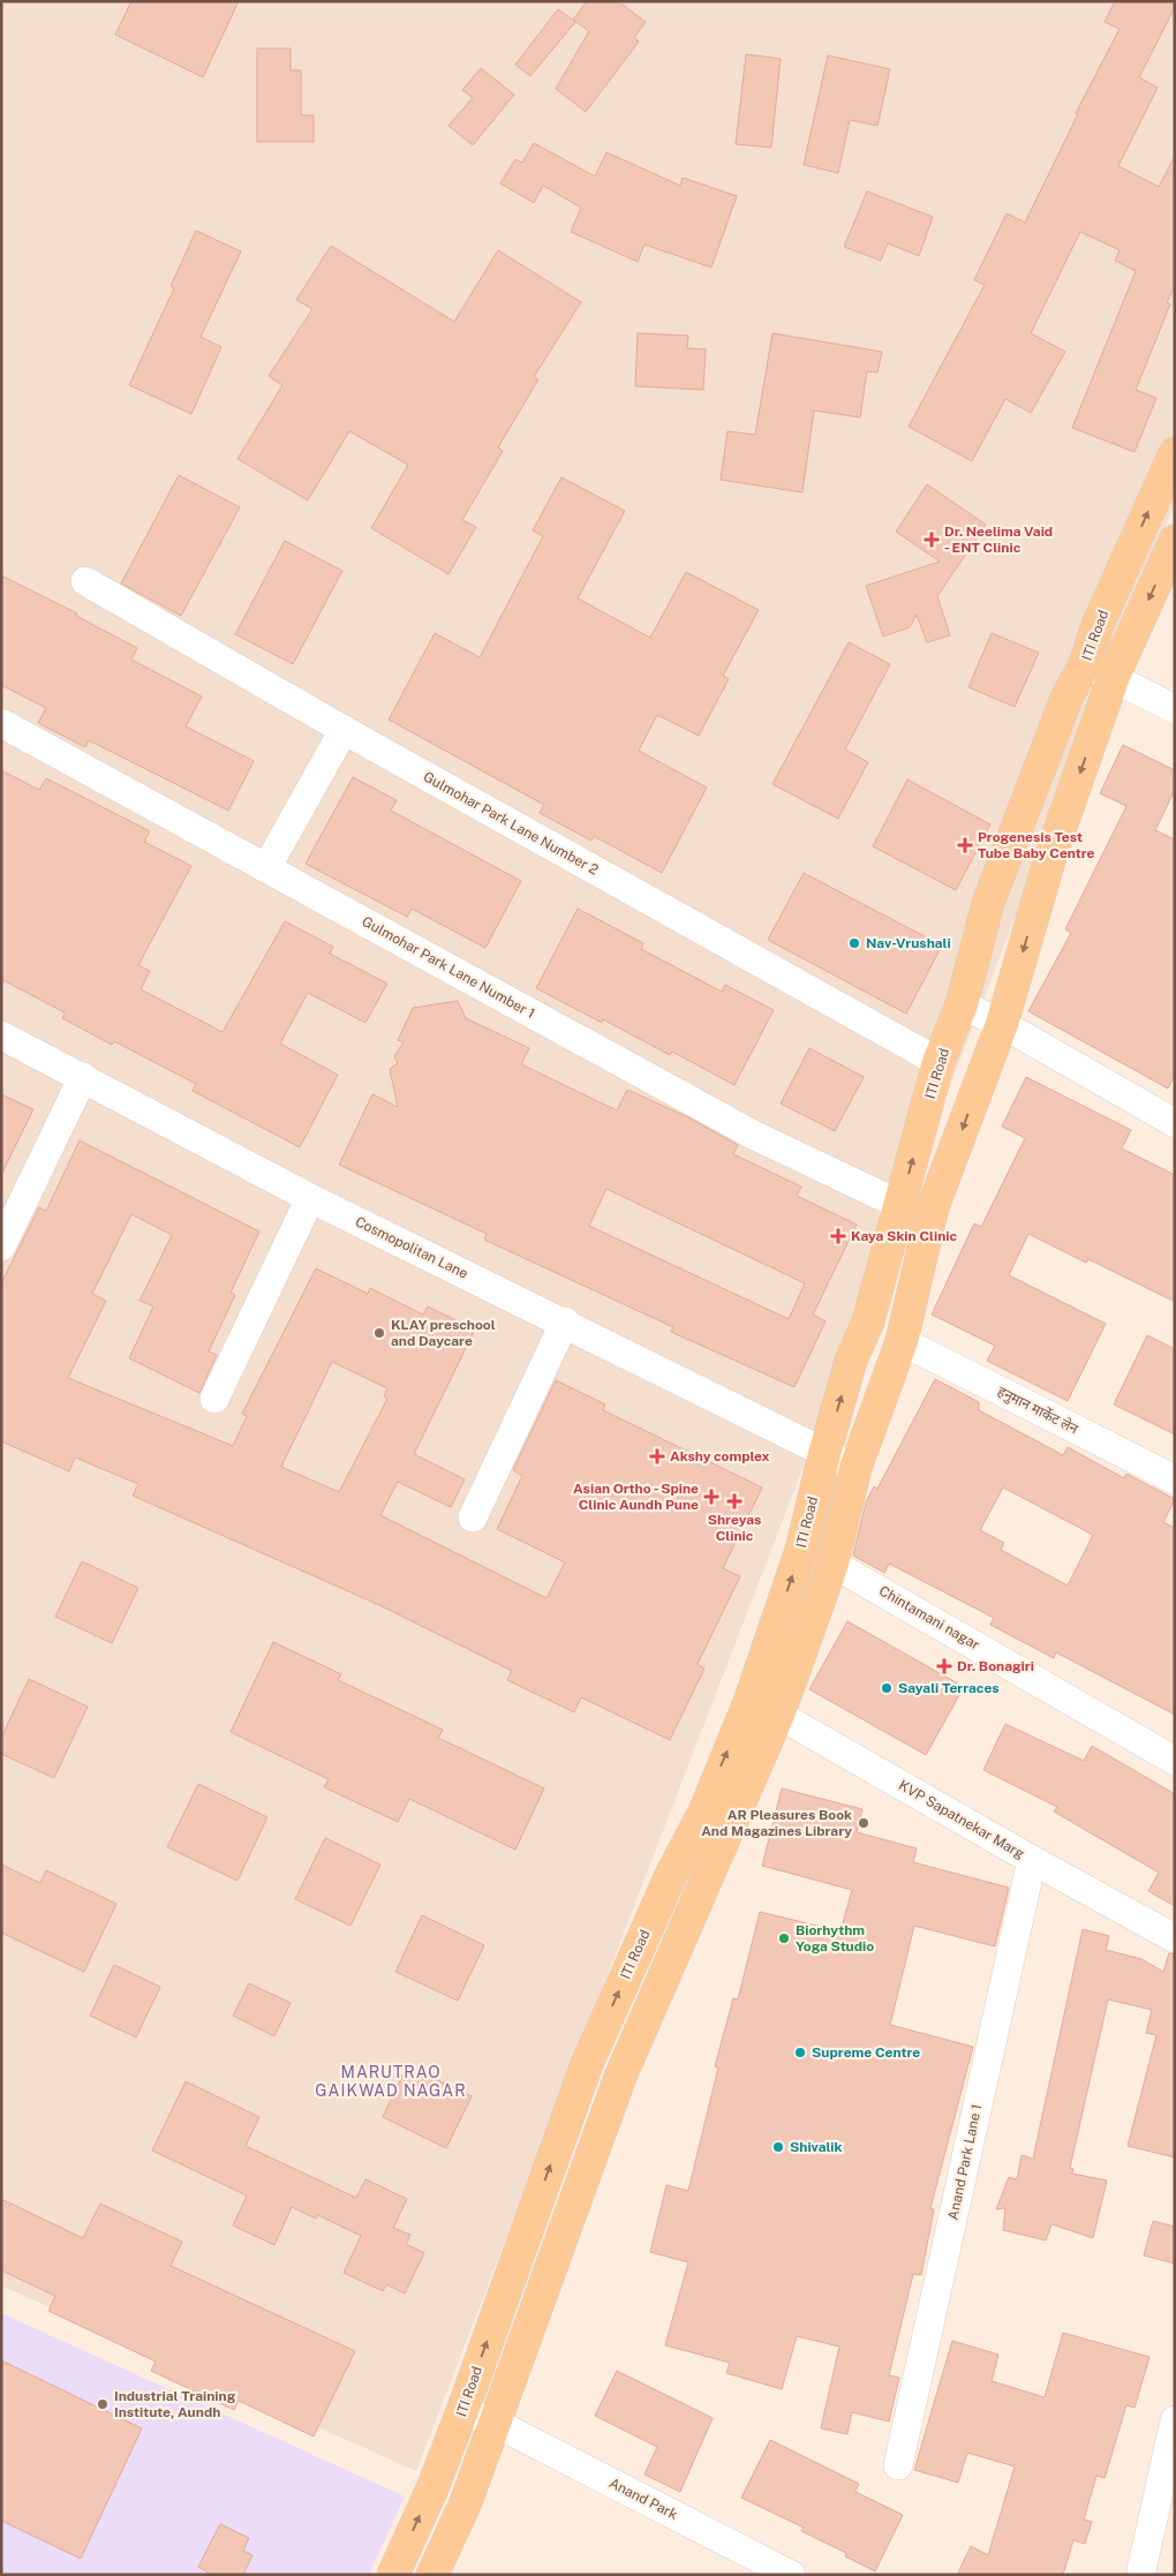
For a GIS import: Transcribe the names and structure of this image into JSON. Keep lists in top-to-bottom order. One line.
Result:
{"streets":{"main road":["ITI Road"],"street":["Gulmohar Park Lane Number 2","Gulmohar Park Lane Number 1","Cosmopolitan Lane","हनुमान मार्केट लेन","Chintamani nagar","KVP Sapatnekar Marg","Anand Park Lane 1","Anand Park"]},"crossings":[["ITI Road","Gulmohar Park Lane Number 2"],["ITI Road","Gulmohar Park Lane Number 1"],["ITI Road","Cosmopolitan Lane"],["ITI Road","KVP Sapatnekar Marg"],["ITI Road","Anand Park"],["KVP Sapatnekar Marg","Anand Park Lane 1"]],"districts":["MARUTRAO GAIKWAD NAGAR"],"places":{"health":["Dr. Neelima Vaid - ENT Clinic","Progenesis Test Tube Baby Centre","Kaya Skin Clinic","Akshy complex","Asian Ortho - Spine Clinic Aundh Pune","Shreyas Clinic","Dr. Bonagiri"],"other":["Nav-Vrushali","KLAY preschool and Daycare","Sayali Terraces","AR Pleasures Book And Magazines Library","Biorhythm Yoga Studio","Supreme Centre","Shivalik","Industrial Training Institute, Aundh"]}}
